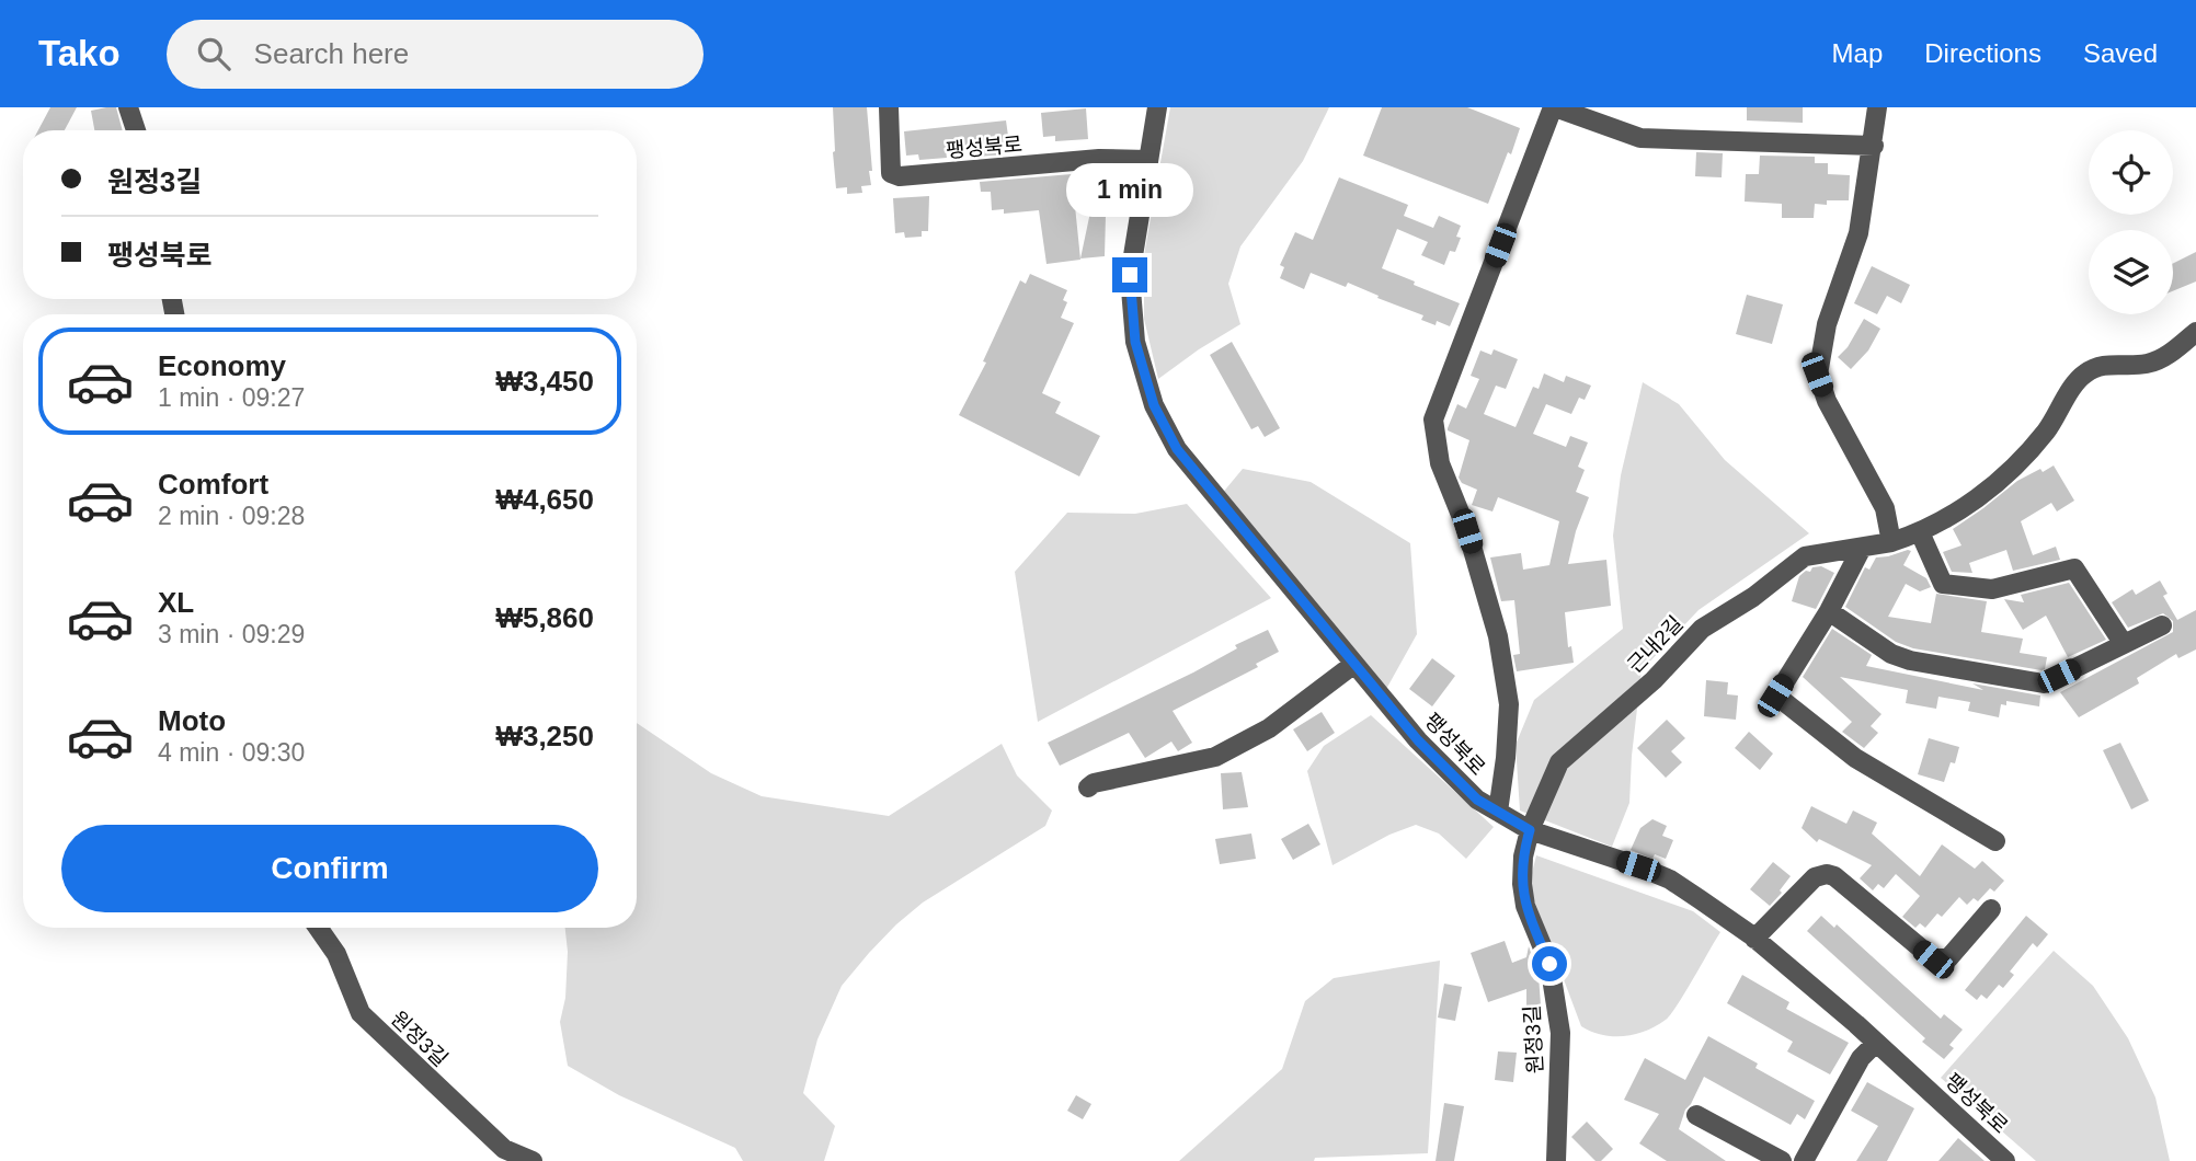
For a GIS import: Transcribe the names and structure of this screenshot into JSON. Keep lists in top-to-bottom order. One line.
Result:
{"streets":{"street":["팽성북로","근내2길","원정3길"]},"crossings":[["팽성북로","근내2길"],["팽성북로","원정3길"],["근내2길","원정3길"]],"page":{"header":"Tako","search":"Search here","nav":["Map","Directions","Saved"],"banner":["원정3길","팽성북로"],"bubble":"1 min","list":[{"name":"Economy","note":"1 min · 09:27","value":"₩3,450"},{"name":"Comfort","note":"2 min · 09:28","value":"₩4,650"},{"name":"XL","note":"3 min · 09:29","value":"₩5,860"},{"name":"Moto","note":"4 min · 09:30","value":"₩3,250"}],"buttons":"Confirm"}}
